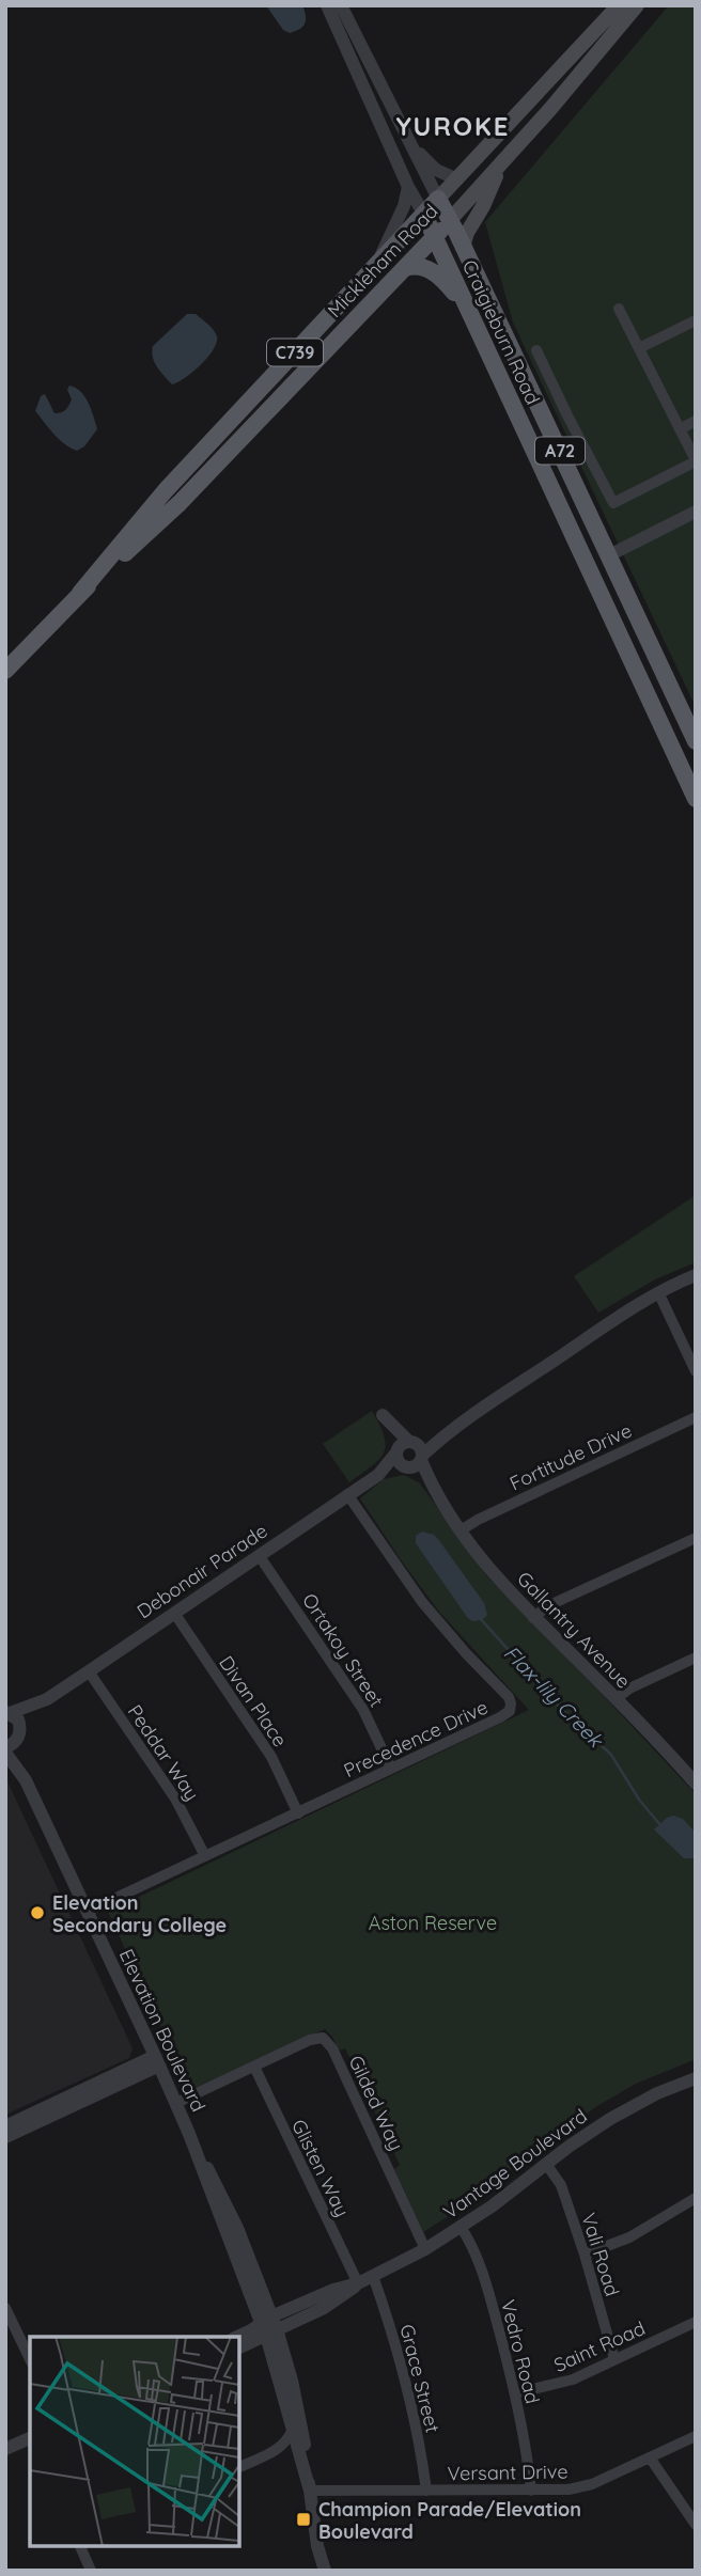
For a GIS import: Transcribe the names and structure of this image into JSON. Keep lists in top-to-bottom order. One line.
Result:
{"streets":{"main road":["Mickleham Road","Craigieburn Road","C739","A72"],"street":["Fortitude Drive","Debonair Parade","Gallantry Avenue","Ortakoy Street","Divan Place","Precedence Drive","Peddar Way","Elevation Boulevard","Gilded Way","Vantage Boulevard","Glisten Way","Vali Road","Saint Road","Vedro Road","Grace Street","Versant Drive"]},"crossings":[["Mickleham Road","Craigieburn Road"],["Fortitude Drive","Gallantry Avenue"],["Debonair Parade","Gallantry Avenue"],["Debonair Parade","Ortakoy Street"],["Debonair Parade","Divan Place"],["Debonair Parade","Precedence Drive"],["Debonair Parade","Peddar Way"],["Debonair Parade","Elevation Boulevard"],["Ortakoy Street","Precedence Drive"],["Divan Place","Precedence Drive"],["Precedence Drive","Peddar Way"],["Precedence Drive","Elevation Boulevard"],["Elevation Boulevard","Gilded Way"],["Elevation Boulevard","Vantage Boulevard"],["Elevation Boulevard","Versant Drive"],["Gilded Way","Vantage Boulevard"],["Gilded Way","Glisten Way"],["Vantage Boulevard","Glisten Way"],["Vantage Boulevard","Vali Road"],["Vantage Boulevard","Vedro Road"],["Vantage Boulevard","Grace Street"],["Vali Road","Saint Road"],["Saint Road","Vedro Road"],["Vedro Road","Versant Drive"],["Grace Street","Versant Drive"]],"districts":["YUROKE"],"water":["Flax-lily Creek"],"parks":["Aston Reserve"],"places":{"other":["Elevation Secondary College"],"transit":["Champion Parade/Elevation Boulevard"]}}
